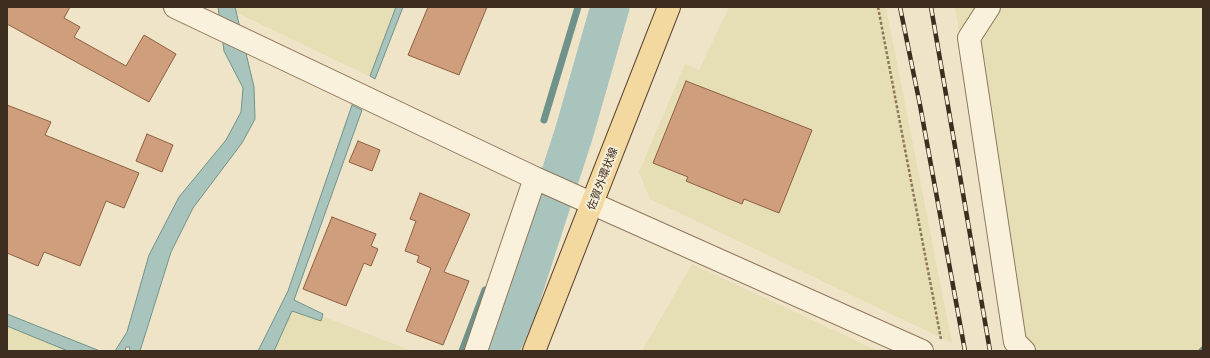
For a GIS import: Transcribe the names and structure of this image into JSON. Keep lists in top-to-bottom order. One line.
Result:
{"streets":{"main road":["佐賀外環状線"]}}
